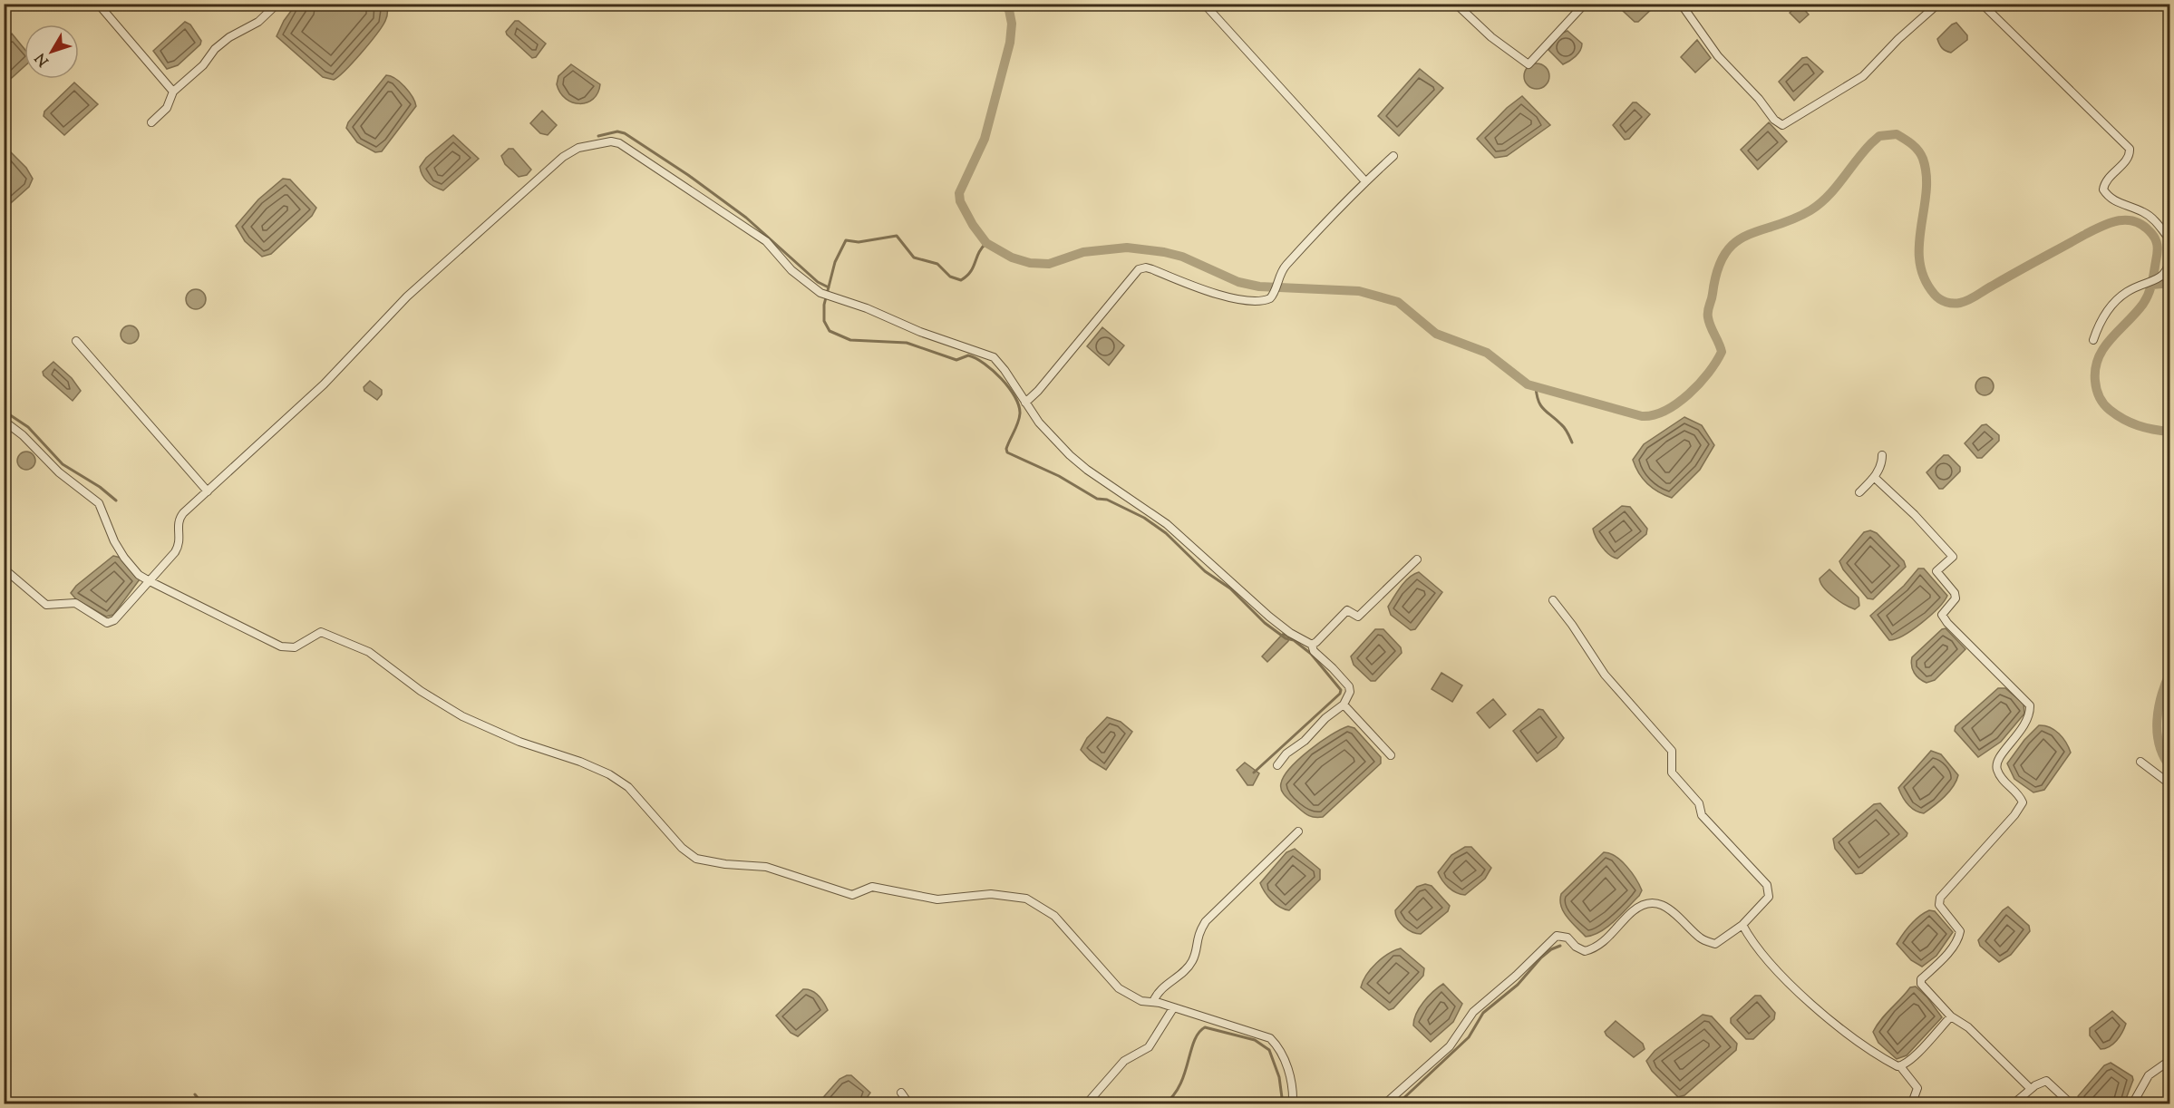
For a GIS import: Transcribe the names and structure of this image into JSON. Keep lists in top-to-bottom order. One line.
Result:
{"north":"bottom left"}
